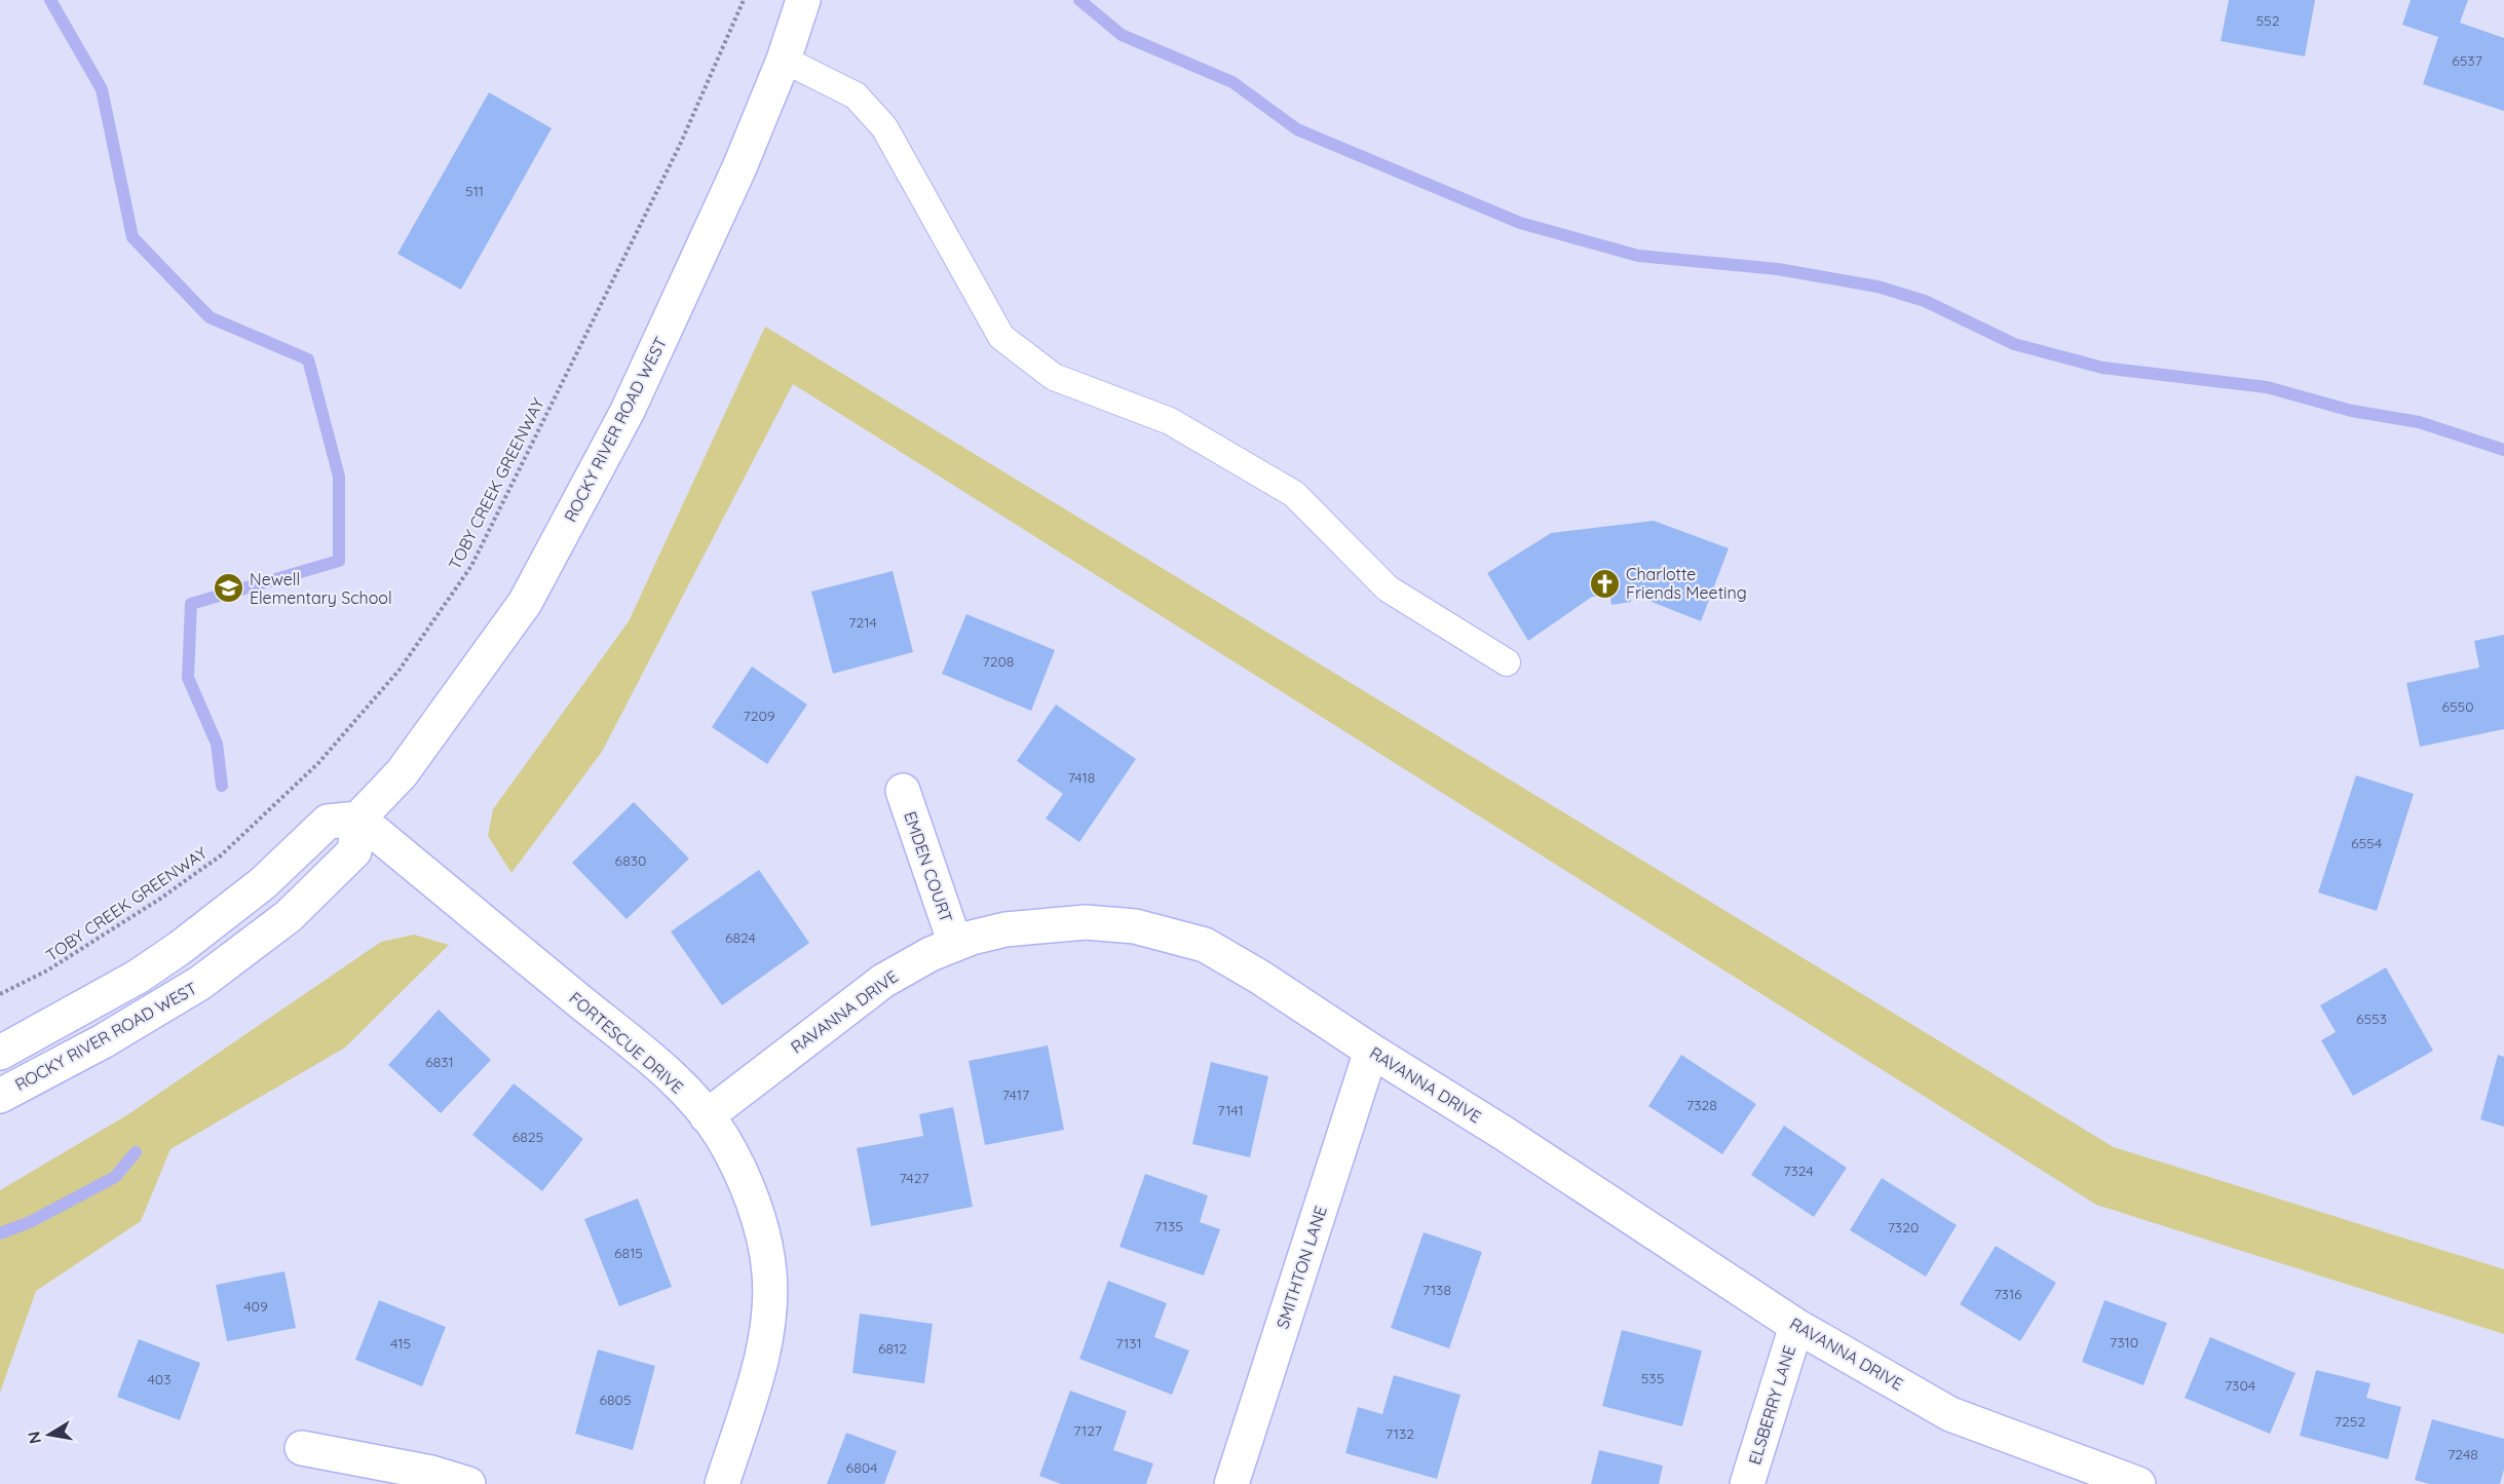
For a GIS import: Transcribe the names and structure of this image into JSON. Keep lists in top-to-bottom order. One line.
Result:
{"streets":{"street":["ROCKY RIVER ROAD WEST","EMDEN COURT","RAVANNA DRIVE","FORTESCUE DRIVE","SMITHTON LANE","ELSBERRY LANE"],"path":["TOBY CREEK GREENWAY"]},"crossings":[["ROCKY RIVER ROAD WEST","FORTESCUE DRIVE"],["EMDEN COURT","RAVANNA DRIVE"],["RAVANNA DRIVE","FORTESCUE DRIVE"],["RAVANNA DRIVE","SMITHTON LANE"],["RAVANNA DRIVE","ELSBERRY LANE"]],"places":{"church":["Charlotte Friends Meeting"],"school or university":["Newell Elementary School"]},"house_numbers":["552","6537","511","7214","7208","6550","7209","7418","6554","6830","6824","6553","6831","7417","7328","7141","6825","7324","7427","7135","7320","6815","7138","7316","409","7310","415","7131","6812","535","403","7304","6805","7252","7127","7132","7248","6804"],"north":"left"}
